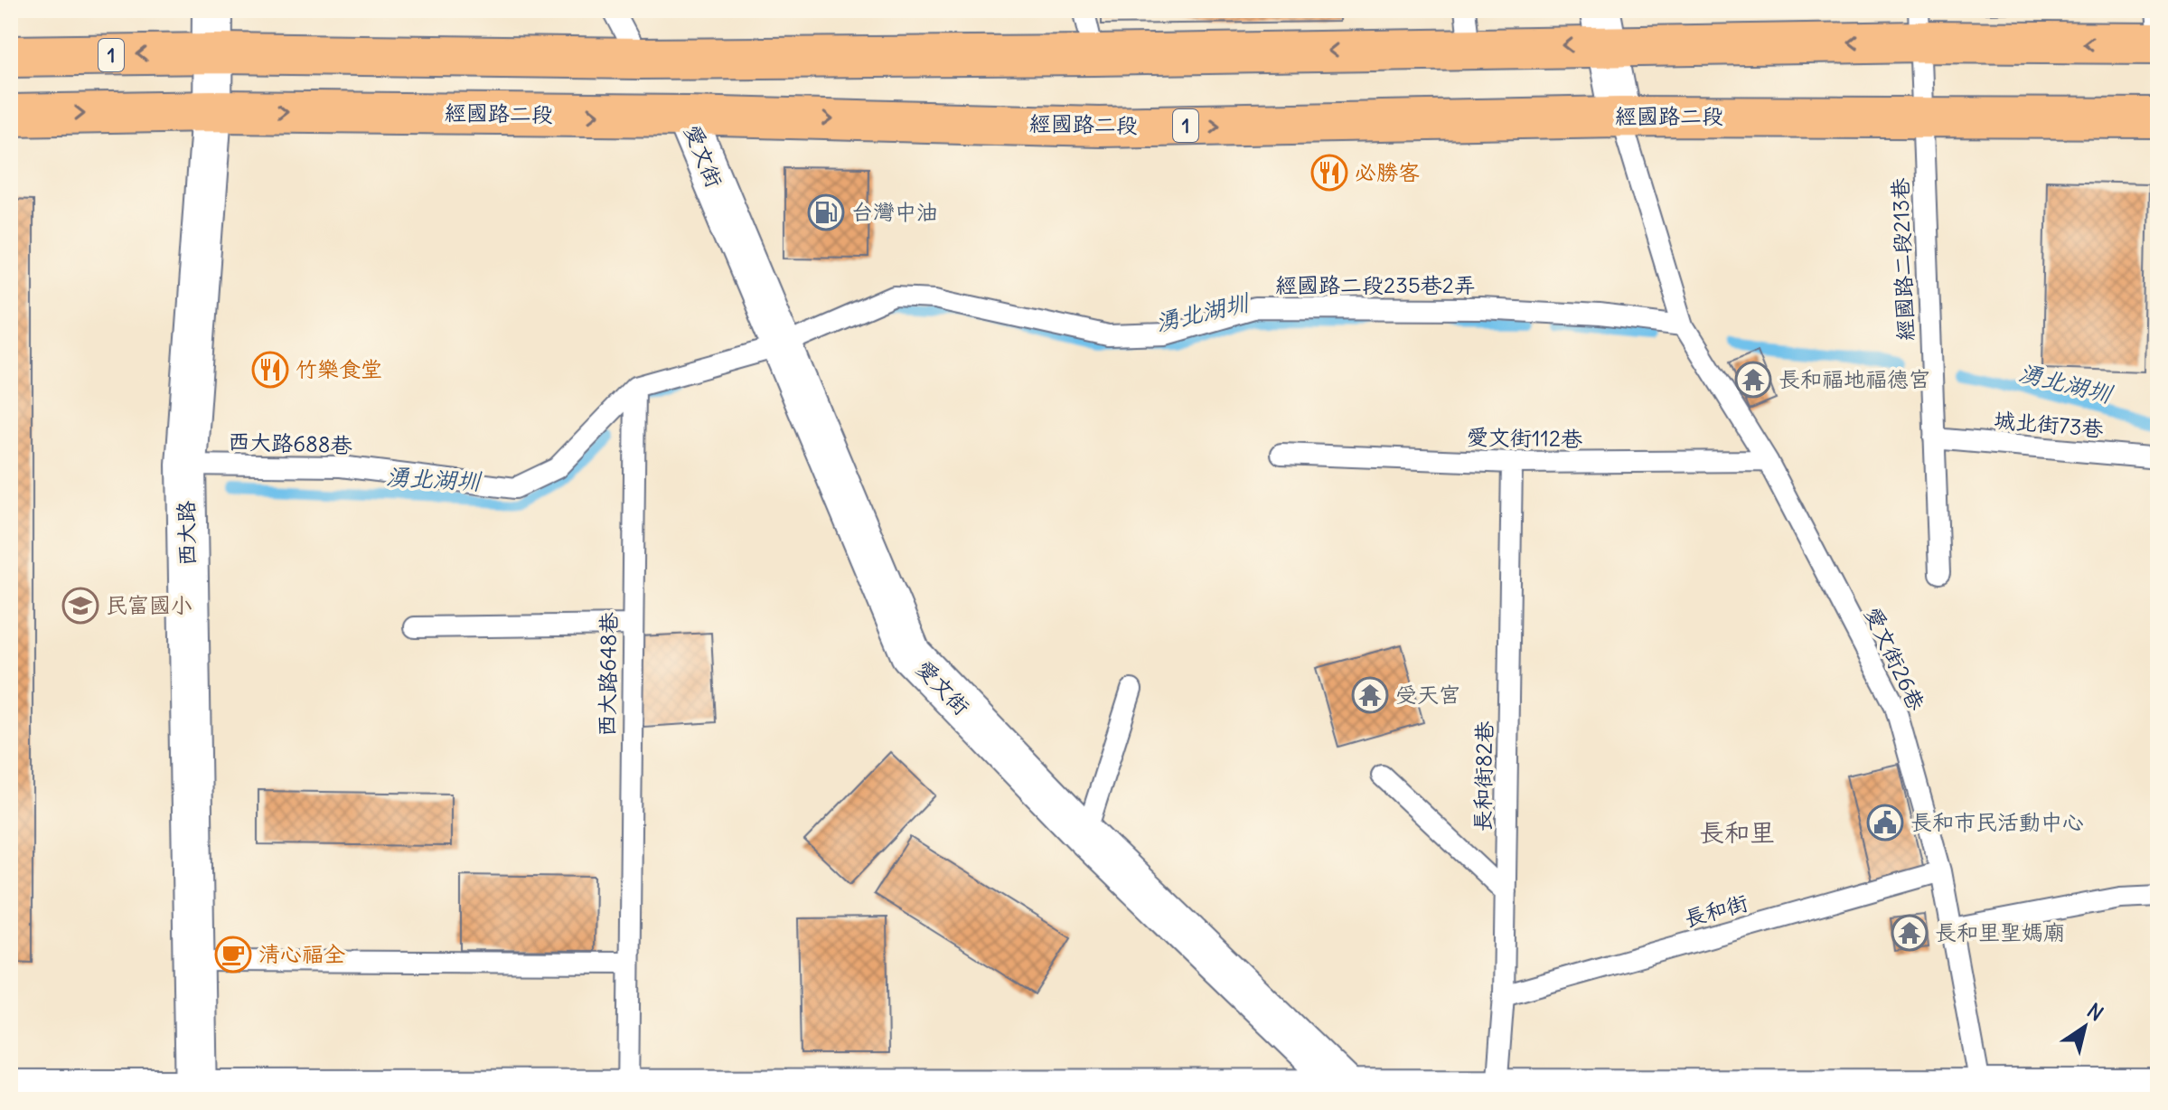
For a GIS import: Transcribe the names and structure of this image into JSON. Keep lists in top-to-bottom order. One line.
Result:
{"streets":{"main road":["1","經國路二段"],"street":["愛文街","西大路"],"lane":["經國路二段213巷","經國路二段235巷2弄","城北街73巷","愛文街112巷","西大路688巷","愛文街26巷","西大路648巷","長和街82巷","長和街"]},"crossings":[["1","經國路二段213巷"],["1","西大路"],["經國路二段","愛文街"],["經國路二段","經國路二段213巷"],["經國路二段","西大路"],["經國路二段","愛文街26巷"],["愛文街","經國路二段235巷2弄"],["經國路二段213巷","城北街73巷"],["經國路二段235巷2弄","愛文街26巷"],["愛文街112巷","愛文街26巷"],["愛文街112巷","長和街82巷"],["西大路688巷","西大路"],["西大路688巷","西大路648巷"],["愛文街26巷","長和街"],["長和街82巷","長和街"]],"districts":["長和里"],"water":["湧北湖圳"],"places":{"restaurant":["必勝客","竹樂食堂"],"fuel station":["台灣中油"],"temple":["長和福地福德宮","受天宮","長和里聖媽廟"],"school or university":["民富國小"],"public building":["長和市民活動中心"],"cafe":["清心福全"]},"north":"top right"}
